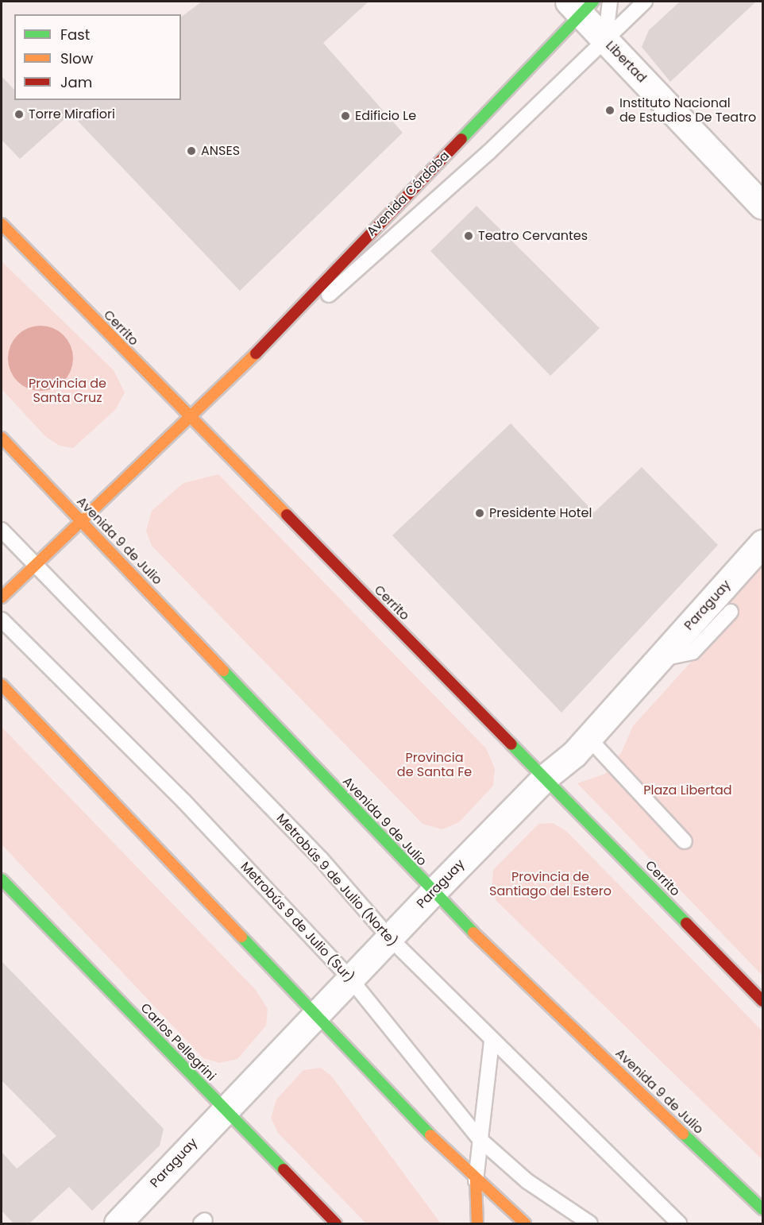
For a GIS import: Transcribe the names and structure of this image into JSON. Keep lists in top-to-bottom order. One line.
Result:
{"streets":{"main road":["Avenida Córdoba","Cerrito","Avenida 9 de Julio","Carlos Pellegrini"],"street":["Libertad","Paraguay"],"lane":["Metrobús 9 de Julio (Norte)","Metrobús 9 de Julio (Sur)"]},"crossings":[["Libertad","Avenida Córdoba"],["Avenida Córdoba","Cerrito"],["Avenida Córdoba","Avenida 9 de Julio"],["Avenida Córdoba","Metrobús 9 de Julio (Norte)"],["Cerrito","Paraguay"],["Avenida 9 de Julio","Paraguay"],["Paraguay","Metrobús 9 de Julio (Norte)"],["Paraguay","Metrobús 9 de Julio (Sur)"],["Paraguay","Carlos Pellegrini"]],"parks":["Provincia de Santa Cruz","Provincia de Santa Fe","Plaza Libertad","Provincia de Santiago del Estero"],"places":["Instituto Nacional de Estudios De Teatro","Torre Mirafiori","Edificio Le","ANSES","Teatro Cervantes","Presidente Hotel"],"legend":["Fast","Slow","Jam"]}
